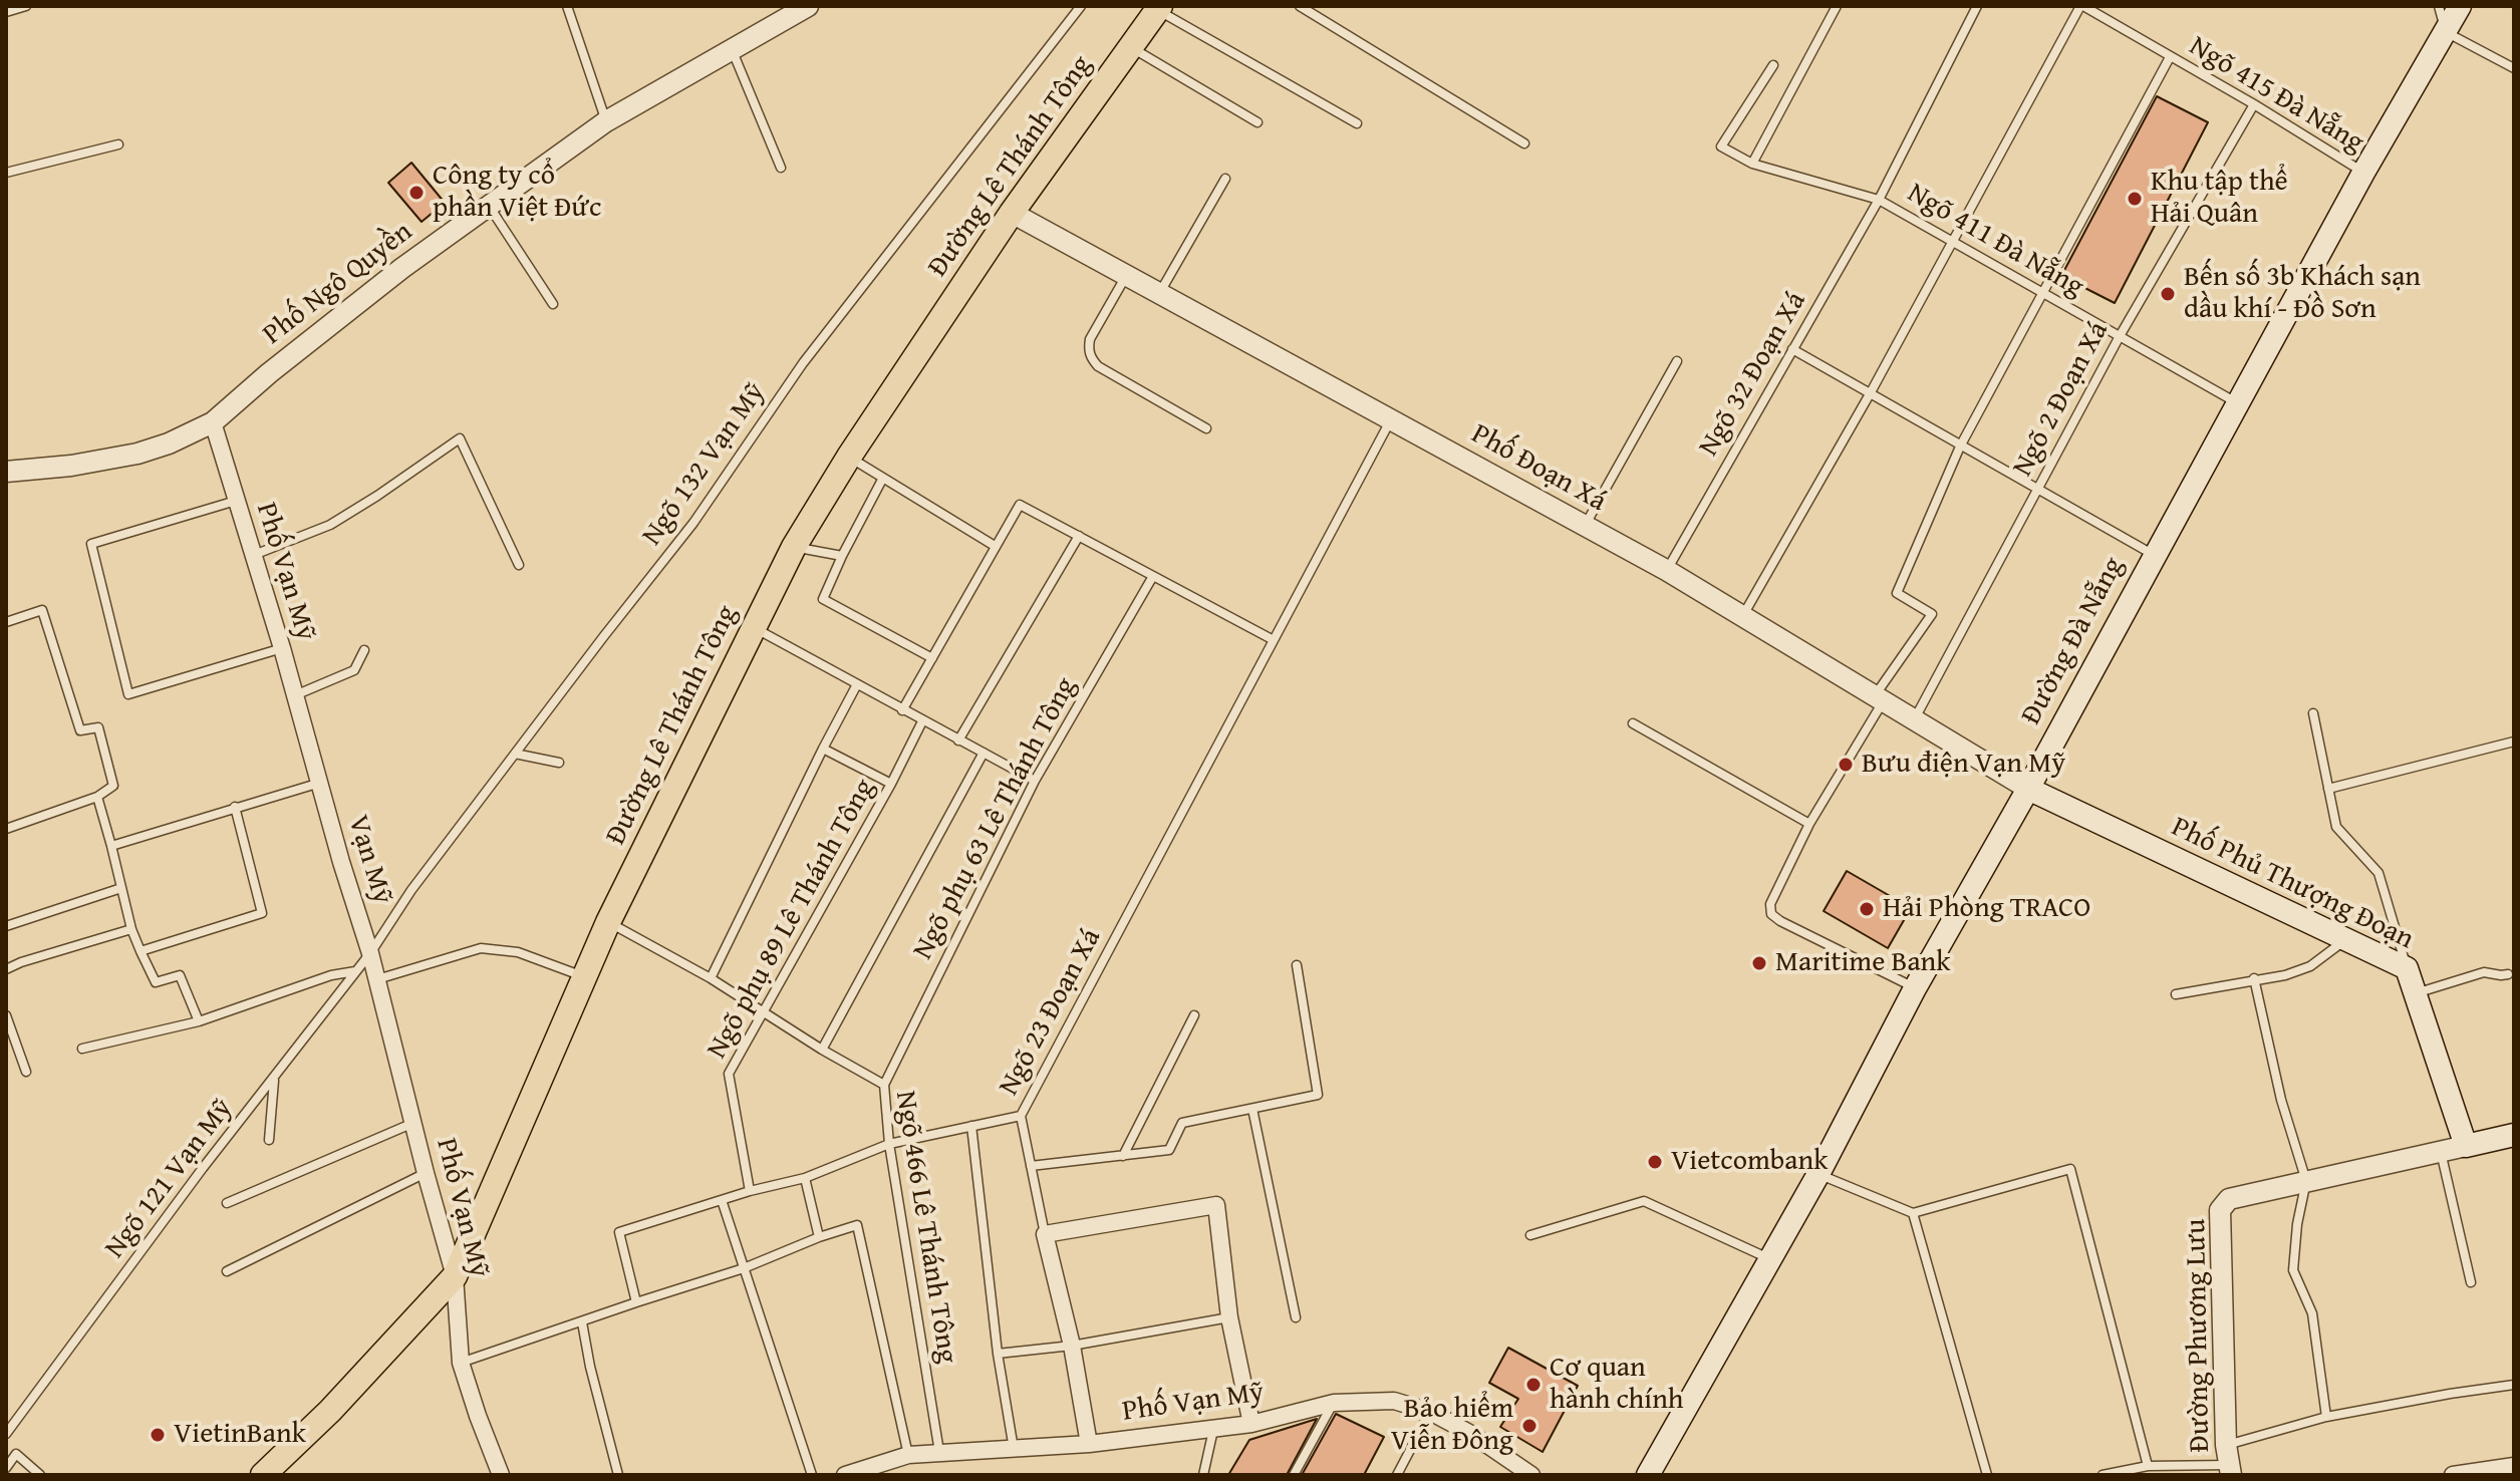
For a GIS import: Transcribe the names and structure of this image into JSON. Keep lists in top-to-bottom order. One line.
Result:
{"streets":{"main road":["Đường Lê Thánh Tông","Đường Đà Nẵng","Phố Phủ Thượng Đoạn"],"street":["Phố Ngô Quyền","Phố Đoạn Xá","Phố Vạn Mỹ","Vạn Mỹ","Đường Phương Lưu"],"lane":["Ngõ 415 Đà Nẵng","Ngõ 411 Đà Nẵng","Ngõ 32 Đoạn Xá","Ngõ 2 Đoạn Xá","Ngõ 132 Vạn Mỹ","Ngõ phụ 63 Lê Thánh Tông","Ngõ phụ 89 Lê Thánh Tông","Ngõ 23 Đoạn Xá","Ngõ 121 Vạn Mỹ","Ngõ 466 Lê Thánh Tông"]},"crossings":[["Ngõ 415 Đà Nẵng","Ngõ 2 Đoạn Xá"],["Ngõ 415 Đà Nẵng","Đường Đà Nẵng"],["Đường Lê Thánh Tông","Phố Đoạn Xá"],["Đường Lê Thánh Tông","Phố Vạn Mỹ"],["Đường Lê Thánh Tông","Ngõ 466 Lê Thánh Tông"],["Ngõ 411 Đà Nẵng","Ngõ 32 Đoạn Xá"],["Ngõ 411 Đà Nẵng","Ngõ 2 Đoạn Xá"],["Ngõ 411 Đà Nẵng","Đường Đà Nẵng"],["Phố Ngô Quyền","Phố Vạn Mỹ"],["Ngõ 32 Đoạn Xá","Phố Đoạn Xá"],["Ngõ 2 Đoạn Xá","Phố Đoạn Xá"],["Ngõ 132 Vạn Mỹ","Phố Vạn Mỹ"],["Ngõ 132 Vạn Mỹ","Vạn Mỹ"],["Ngõ 132 Vạn Mỹ","Ngõ 121 Vạn Mỹ"],["Phố Đoạn Xá","Đường Đà Nẵng"],["Phố Đoạn Xá","Phố Phủ Thượng Đoạn"],["Phố Đoạn Xá","Ngõ 23 Đoạn Xá"],["Phố Vạn Mỹ","Vạn Mỹ"],["Phố Vạn Mỹ","Ngõ 121 Vạn Mỹ"],["Phố Vạn Mỹ","Ngõ 466 Lê Thánh Tông"],["Đường Đà Nẵng","Phố Phủ Thượng Đoạn"],["Ngõ phụ 63 Lê Thánh Tông","Ngõ 466 Lê Thánh Tông"],["Vạn Mỹ","Ngõ 121 Vạn Mỹ"],["Phố Phủ Thượng Đoạn","Đường Phương Lưu"],["Ngõ phụ 89 Lê Thánh Tông","Ngõ 23 Đoạn Xá"],["Ngõ phụ 89 Lê Thánh Tông","Ngõ 466 Lê Thánh Tông"],["Ngõ 23 Đoạn Xá","Ngõ 466 Lê Thánh Tông"]],"places":["Công ty cổ phần Việt Đức","Khu tập thể Hải Quân","Bến số 3b Khách sạn dầu khí - Đồ Sơn","Bưu điện Vạn Mỹ","Hải Phòng TRACO","Maritime Bank","Vietcombank","Cơ quan hành chính","Bảo hiểm Viễn Đông","VietinBank"]}
